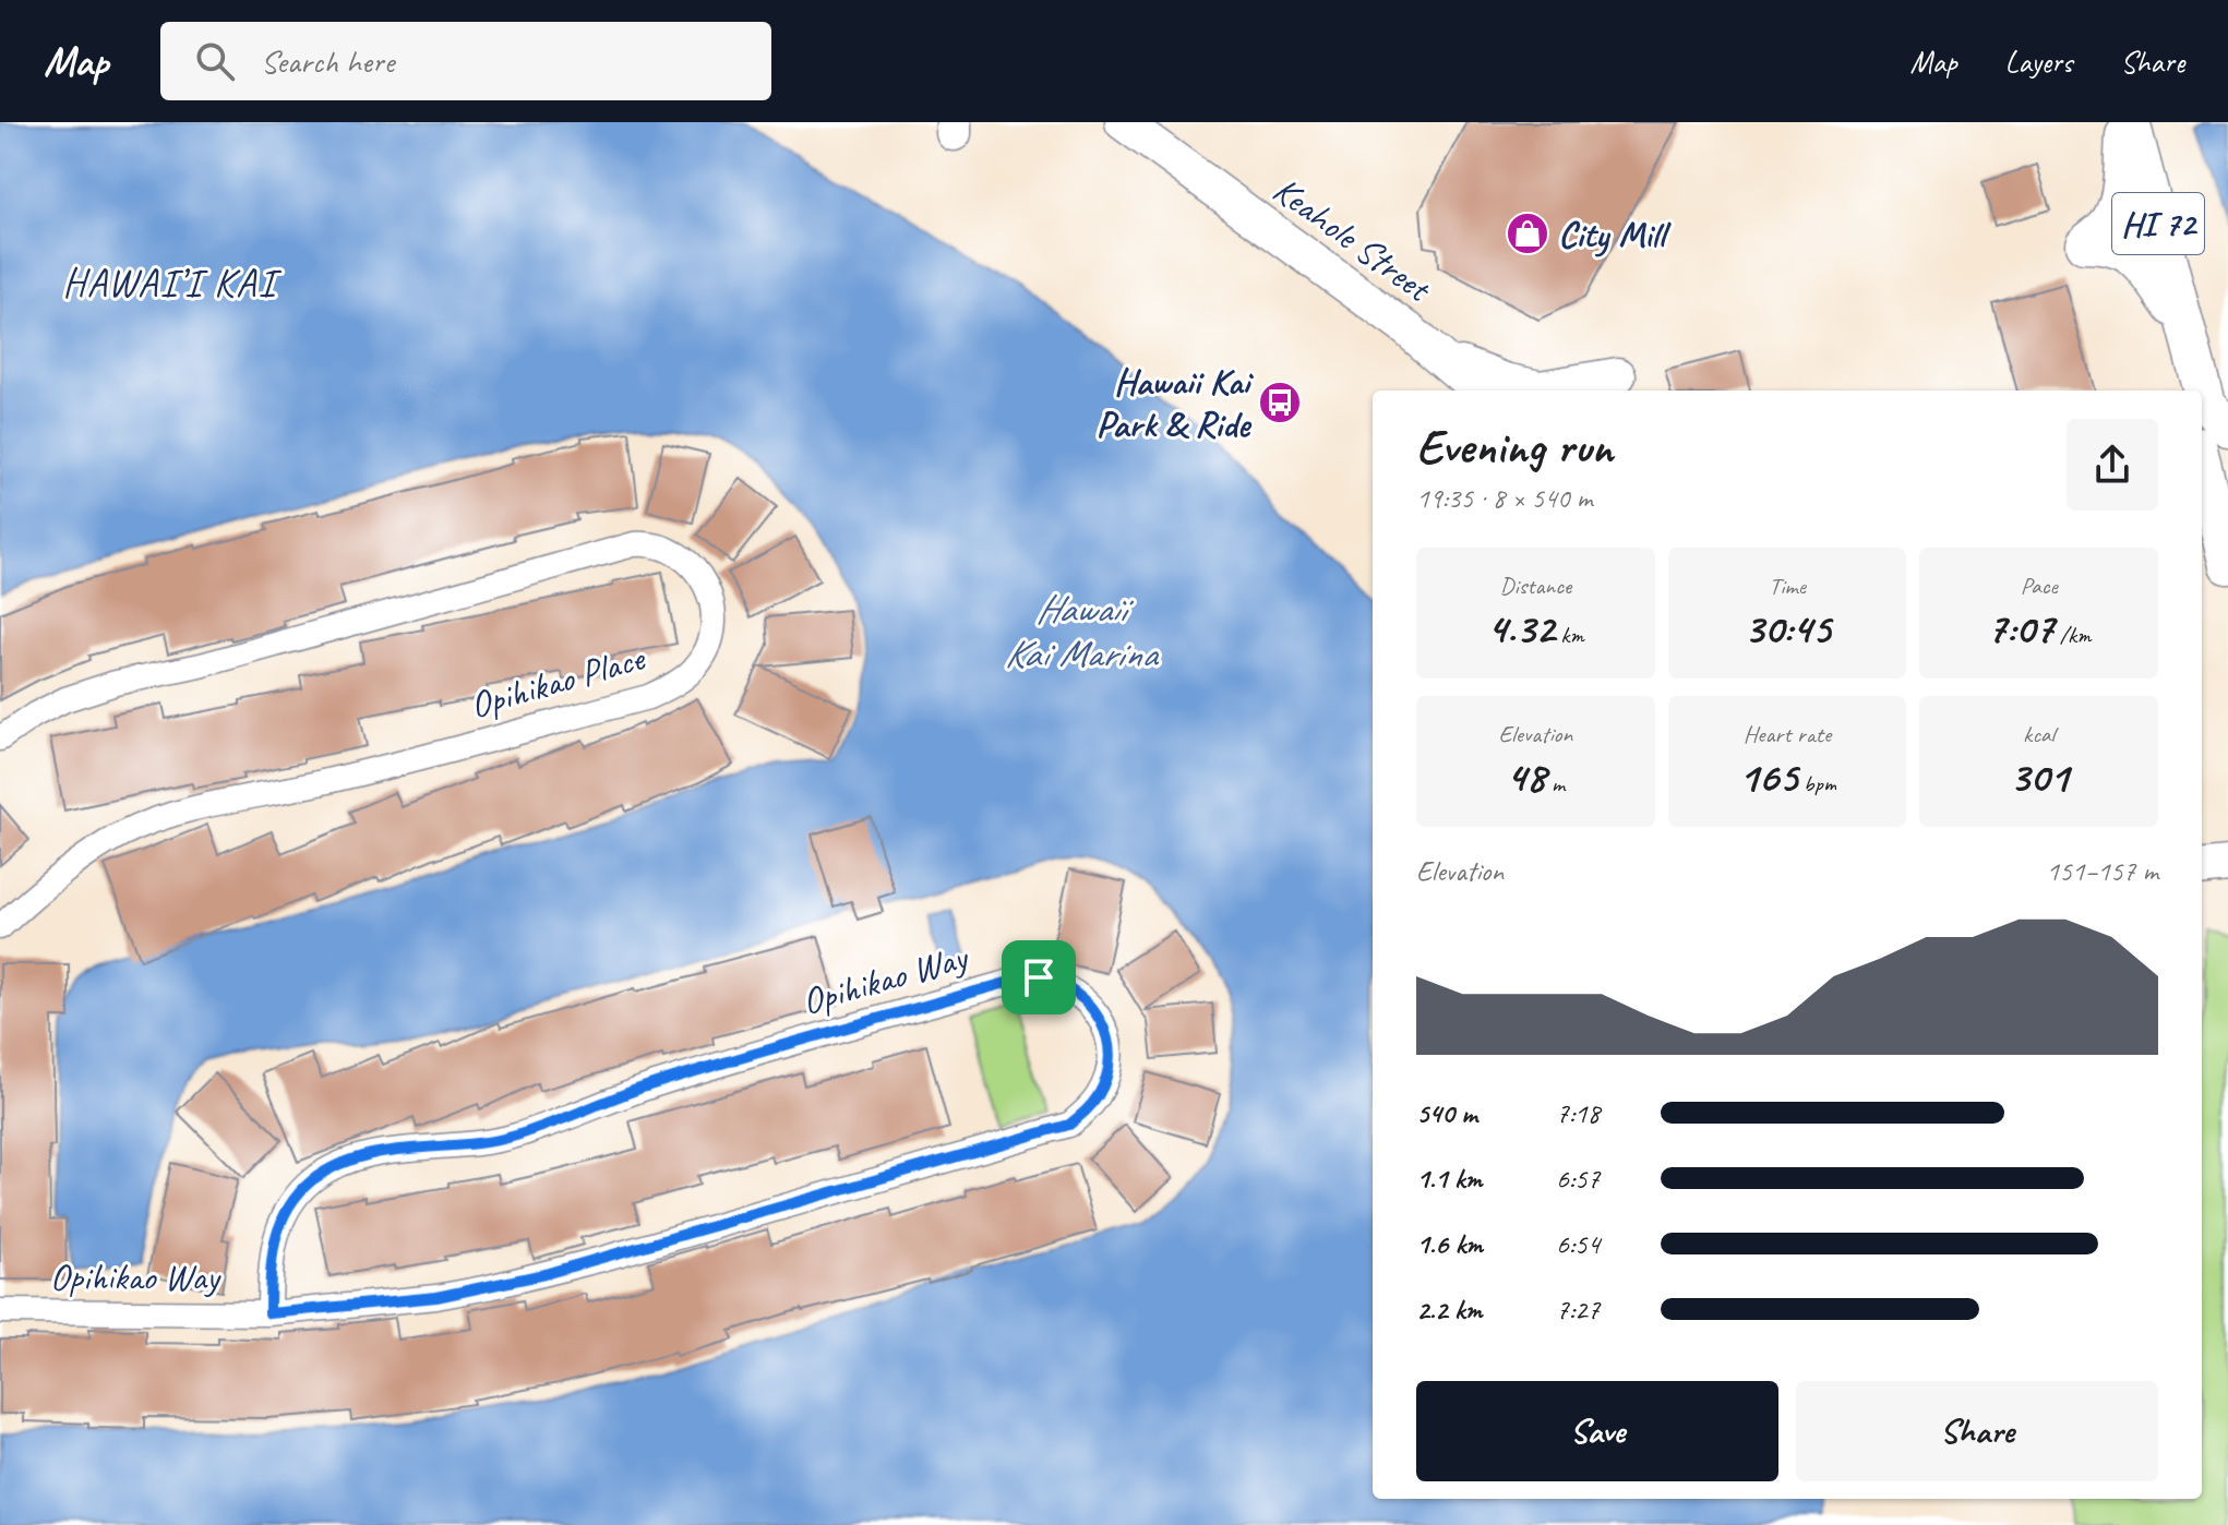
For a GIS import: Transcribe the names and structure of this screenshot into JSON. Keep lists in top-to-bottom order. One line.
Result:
{"streets":{"main road":["HI 72","Keahole Street"],"street":["Opihikao Place","Opihikao Way"]},"districts":["HAWAI’I KAI"],"water":["Hawaii Kai Marina"],"places":{"shop":["City Mill"],"bus stop":["Hawaii Kai Park & Ride"]},"page":{"header":"Map","search":"Search here","nav":["Map","Layers","Share"],"heading":["Evening run","19:35 · 8 × 540 m"],"stats":[["Distance","4.32 km"],["Time","30:45"],["Pace","7:07 /km"],["Elevation","48 m"],["Heart rate","165 bpm"],["kcal","301"]],"chart":["Elevation","151–157 m"],"list":[{"name":"540 m","note":"7:18"},{"name":"1.1 km","note":"6:57"},{"name":"1.6 km","note":"6:54"},{"name":"2.2 km","note":"7:27"}],"buttons":["Save","Share"]}}
